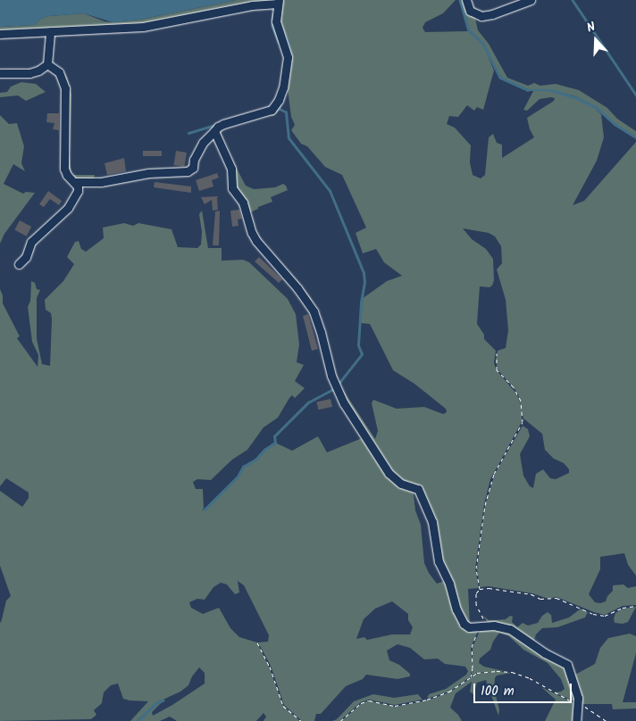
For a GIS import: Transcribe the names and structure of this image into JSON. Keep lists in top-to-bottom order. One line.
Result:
{"scale_bar":"100 m","north":"top"}
